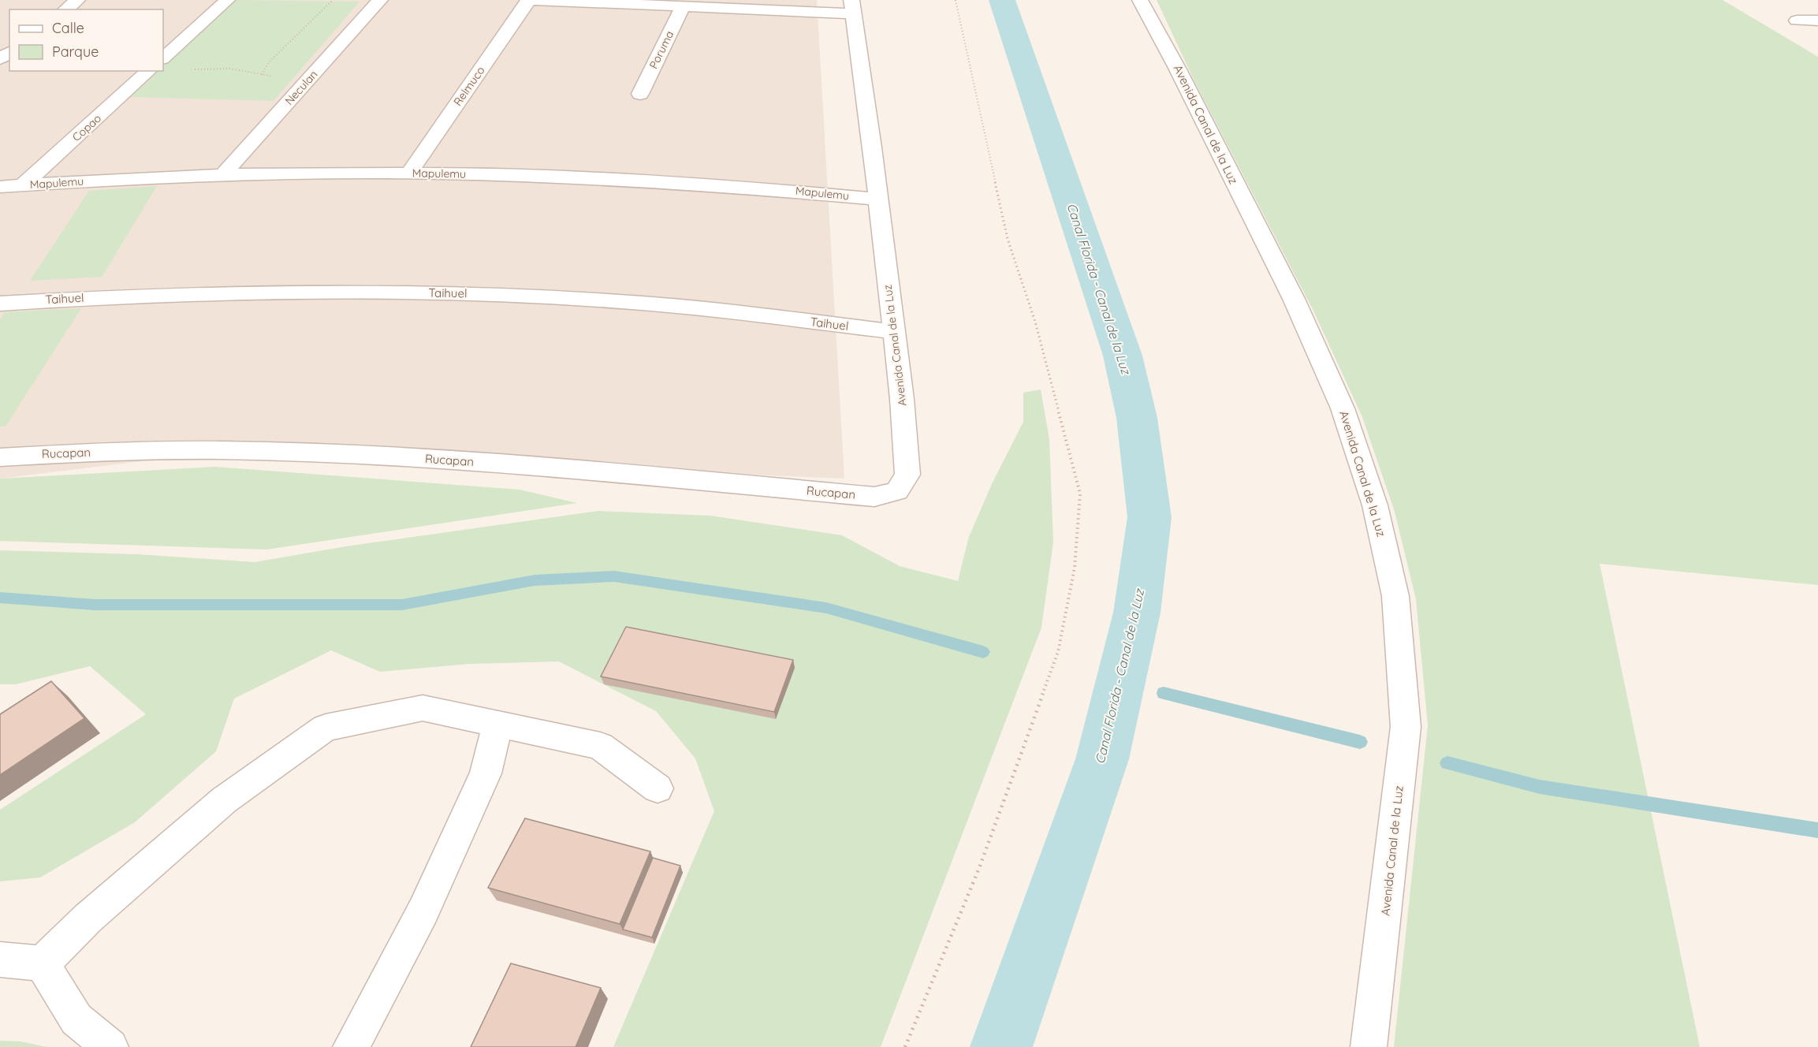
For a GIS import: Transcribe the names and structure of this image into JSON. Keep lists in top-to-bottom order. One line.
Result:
{"streets":{"street":["Poruma","Relmuco","Neculan","Avenida Canal de la Luz","Copao","Mapulemu","Taihuel","Rucapan"]},"crossings":[["Relmuco","Mapulemu"],["Neculan","Mapulemu"],["Avenida Canal de la Luz","Mapulemu"],["Avenida Canal de la Luz","Taihuel"],["Avenida Canal de la Luz","Rucapan"],["Copao","Mapulemu"]],"water":["Canal Florida - Canal de la Luz"],"legend":["Calle","Parque"]}
